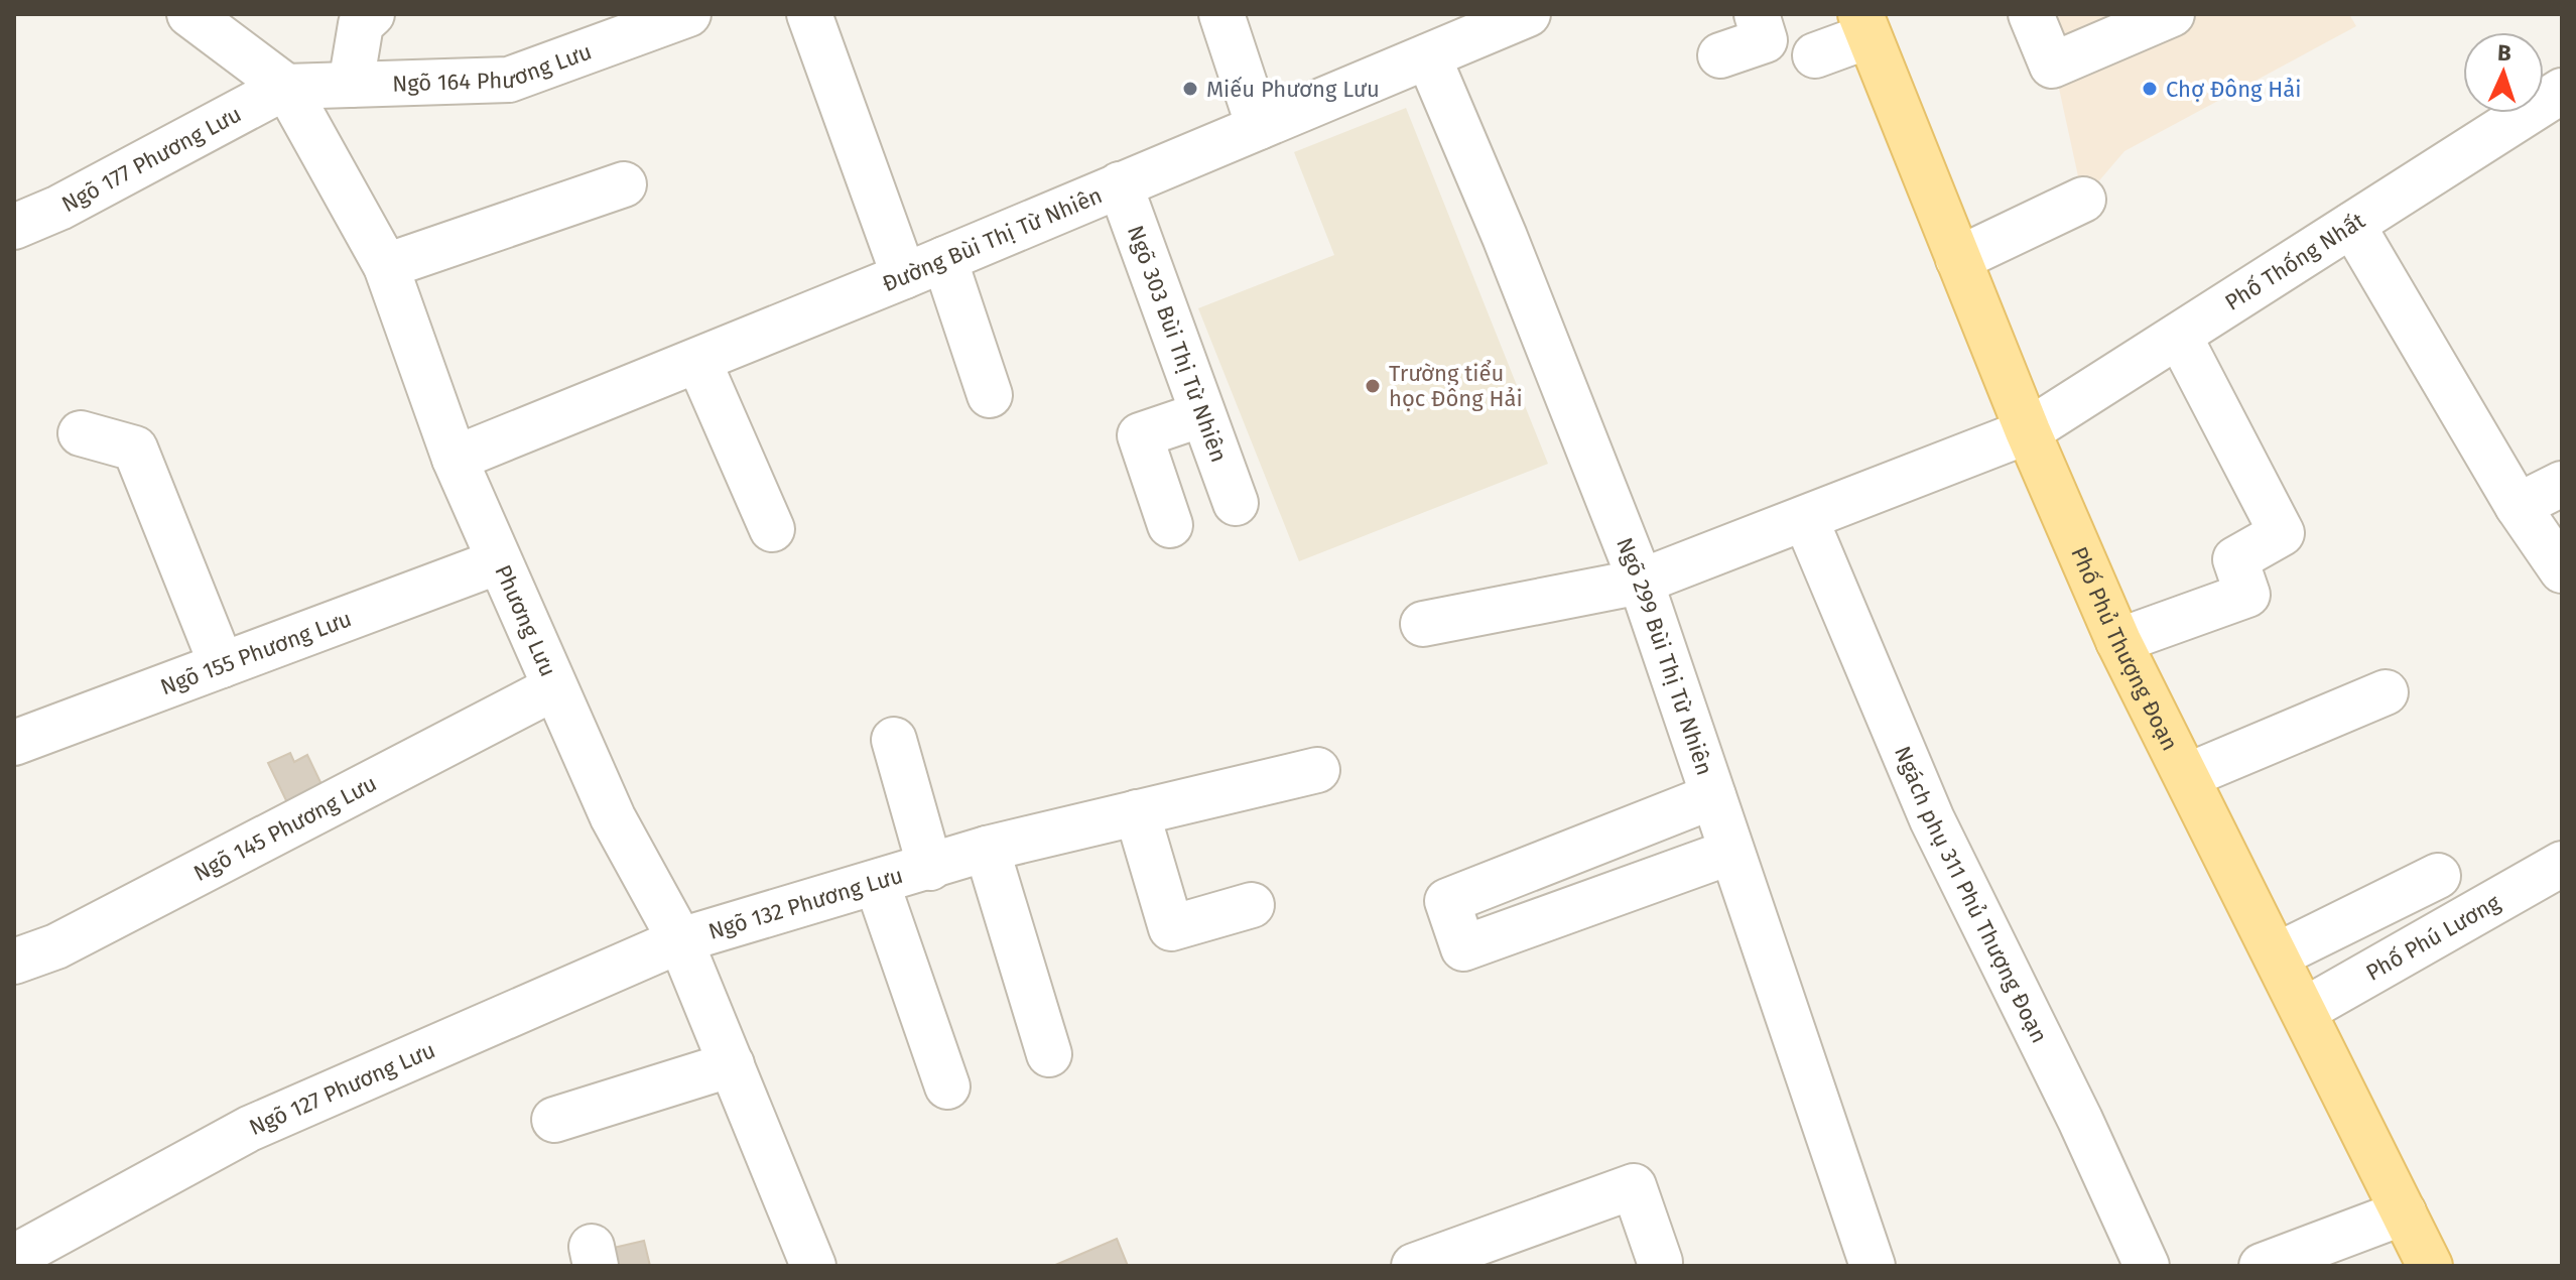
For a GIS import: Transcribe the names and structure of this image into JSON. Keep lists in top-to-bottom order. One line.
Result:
{"streets":{"main road":["Phố Phủ Thượng Đoạn"],"street":["Ngõ 164 Phương Lưu","Ngõ 177 Phương Lưu","Đường Bùi Thị Từ Nhiên","Phố Thống Nhất","Ngõ 303 Bùi Thị Từ Nhiên","Phương Lưu","Ngõ 155 Phương Lưu","Ngõ 299 Bùi Thị Từ Nhiên","Ngõ 145 Phương Lưu","Ngách phụ 311 Phủ Thượng Đoạn","Ngõ 132 Phương Lưu","Phố Phú Lương","Ngõ 127 Phương Lưu"]},"crossings":[["Ngõ 164 Phương Lưu","Ngõ 177 Phương Lưu"],["Ngõ 164 Phương Lưu","Phương Lưu"],["Ngõ 177 Phương Lưu","Phương Lưu"],["Đường Bùi Thị Từ Nhiên","Ngõ 303 Bùi Thị Từ Nhiên"],["Đường Bùi Thị Từ Nhiên","Phương Lưu"],["Đường Bùi Thị Từ Nhiên","Ngõ 299 Bùi Thị Từ Nhiên"],["Phố Thống Nhất","Phố Phủ Thượng Đoạn"],["Phố Thống Nhất","Ngõ 299 Bùi Thị Từ Nhiên"],["Phố Thống Nhất","Ngách phụ 311 Phủ Thượng Đoạn"],["Phương Lưu","Ngõ 155 Phương Lưu"],["Phương Lưu","Ngõ 145 Phương Lưu"],["Phương Lưu","Ngõ 132 Phương Lưu"],["Phương Lưu","Ngõ 127 Phương Lưu"],["Phố Phủ Thượng Đoạn","Phố Phú Lương"],["Ngõ 132 Phương Lưu","Ngõ 127 Phương Lưu"]],"places":["Miếu Phương Lưu","Chợ Đông Hải","Trường tiểu học Đông Hải"],"north":"top"}
